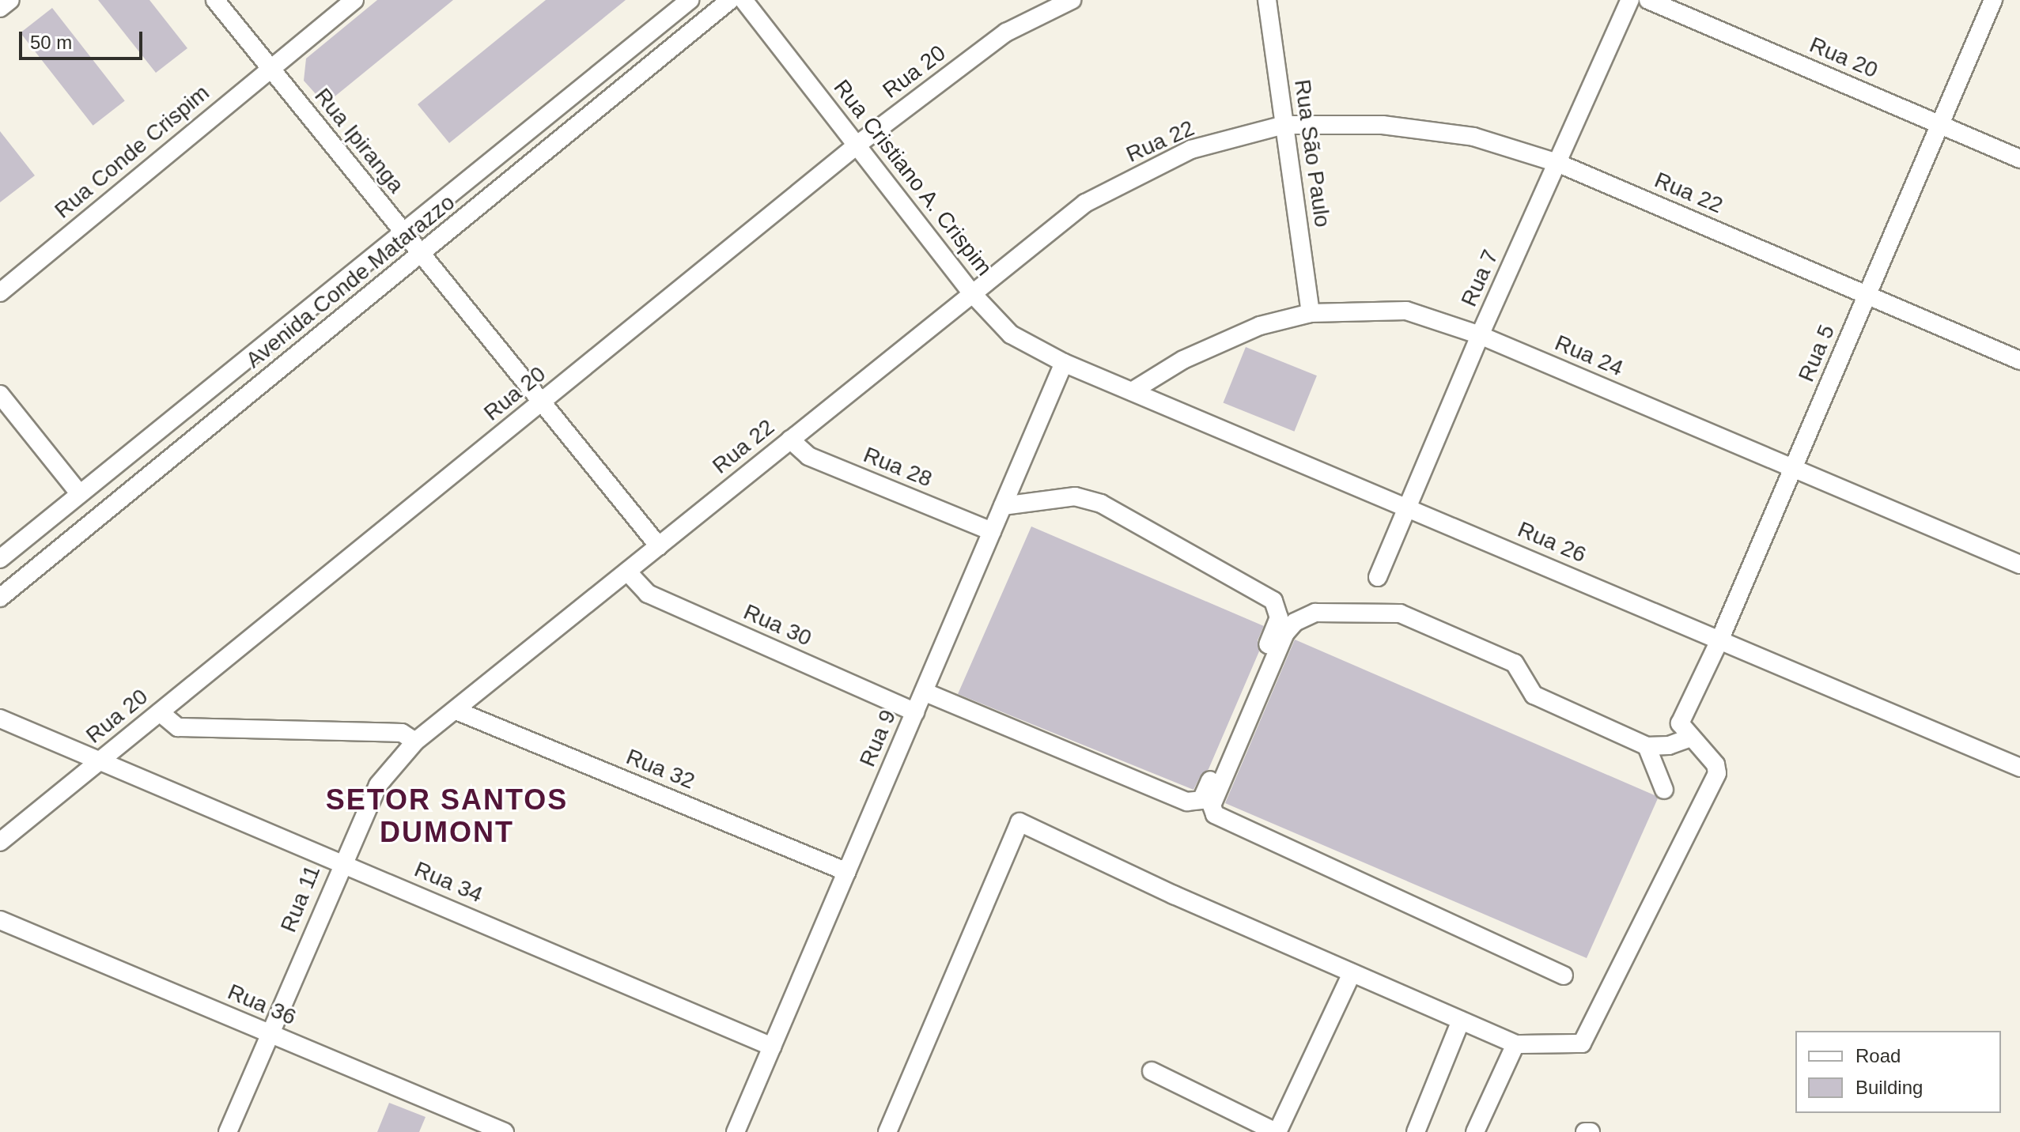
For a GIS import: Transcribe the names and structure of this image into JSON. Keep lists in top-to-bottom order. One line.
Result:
{"streets":{"street":["Rua 20","Rua Ipiranga","Rua 22","Rua Conde Crispim","Rua São Paulo","Rua Cristiano A. Crispim","Rua 7","Avenida Conde Matarazzo","Rua 5","Rua 24","Rua 28","Rua 26","Rua 30","Rua 9","Rua 32","Rua 34","Rua 11","Rua 36"]},"crossings":[["Rua 20","Rua Ipiranga"],["Rua 20","Rua Cristiano A. Crispim"],["Rua 20","Rua 5"],["Rua 20","Rua 34"],["Rua Ipiranga","Rua 22"],["Rua Ipiranga","Rua Conde Crispim"],["Rua Ipiranga","Avenida Conde Matarazzo"],["Rua 22","Rua São Paulo"],["Rua 22","Rua Cristiano A. Crispim"],["Rua 22","Rua 7"],["Rua 22","Rua 5"],["Rua 22","Rua 28"],["Rua 22","Rua 30"],["Rua 22","Rua 32"],["Rua 22","Rua 11"],["Rua São Paulo","Rua 24"],["Rua Cristiano A. Crispim","Rua 26"],["Rua Cristiano A. Crispim","Rua 9"],["Rua 7","Rua 24"],["Rua 7","Rua 26"],["Rua 5","Rua 24"],["Rua 5","Rua 26"],["Rua 24","Rua 26"],["Rua 28","Rua 9"],["Rua 26","Rua 9"],["Rua 30","Rua 9"],["Rua 9","Rua 32"],["Rua 9","Rua 34"],["Rua 32","Rua 11"],["Rua 34","Rua 11"],["Rua 11","Rua 36"]],"districts":["SETOR SANTOS DUMONT"],"legend":["Road","Building"],"scale_bar":"50 m"}
